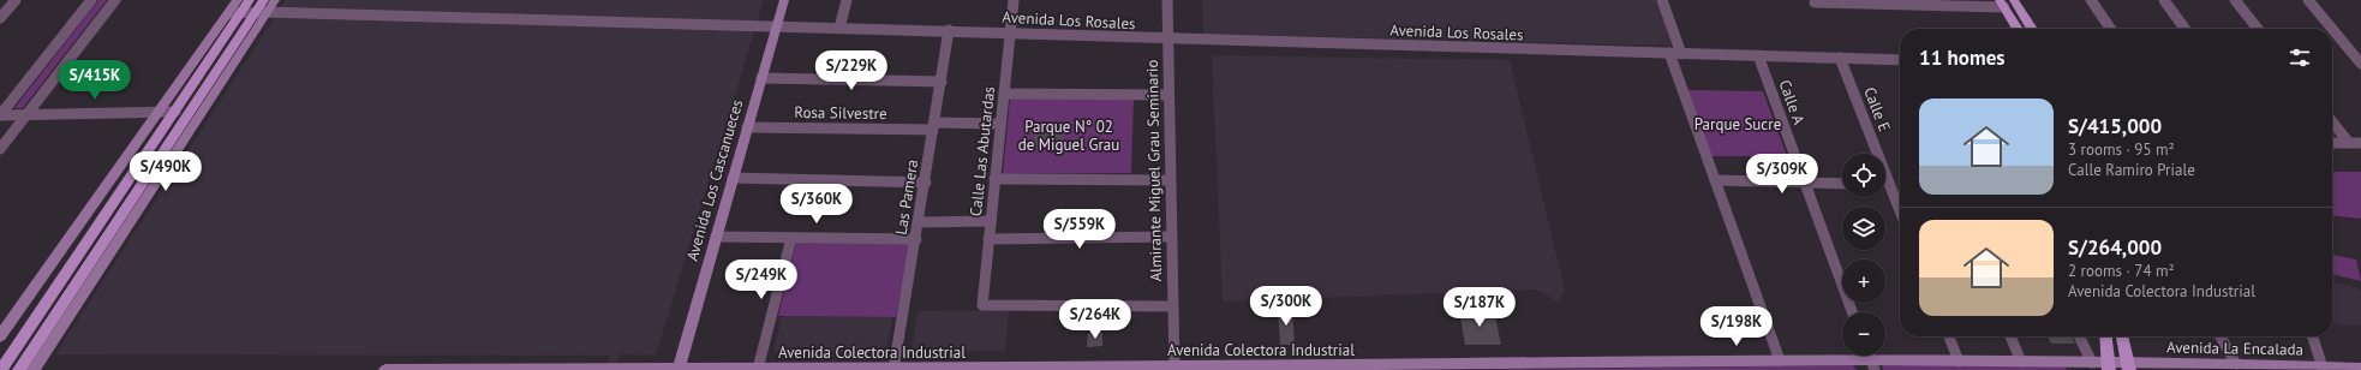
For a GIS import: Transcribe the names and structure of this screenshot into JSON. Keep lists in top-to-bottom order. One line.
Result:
{"streets":{"main road":["Avenida Los Cascanueces","Avenida La Encalada","Avenida Colectora Industrial"],"street":["Avenida Los Rosales","Calle A","Calle E","Rosa Silvestre","Calle Las Abutardas","Almirante Miguel Grau Seminario","Las Pamera"]},"crossings":[["Avenida Los Rosales","Calle A"],["Avenida Los Rosales","Calle E"],["Avenida Los Rosales","Calle Las Abutardas"],["Avenida Los Rosales","Almirante Miguel Grau Seminario"],["Avenida Los Rosales","Avenida Los Cascanueces"],["Avenida Los Rosales","Las Pamera"],["Rosa Silvestre","Calle Las Abutardas"],["Rosa Silvestre","Avenida Los Cascanueces"],["Rosa Silvestre","Las Pamera"],["Calle Las Abutardas","Almirante Miguel Grau Seminario"],["Almirante Miguel Grau Seminario","Avenida Colectora Industrial"],["Avenida Los Cascanueces","Avenida Colectora Industrial"],["Las Pamera","Avenida Colectora Industrial"],["Avenida La Encalada","Avenida Colectora Industrial"]],"parks":["Parque Sucre","Parque N° 02 de Miguel Grau"],"page":{"heading":"11 homes","price":["S/229K","S/415K","S/490K","S/309K","S/360K","S/559K","S/249K","S/300K","S/187K","S/264K","S/198K"],"list":[{"name":"S/415,000","note":"3 rooms · 95 m² · Calle Ramiro Priale"},{"name":"S/264,000","note":"2 rooms · 74 m² · Avenida Colectora Industrial"}],"map_buttons":["+","−"]}}
